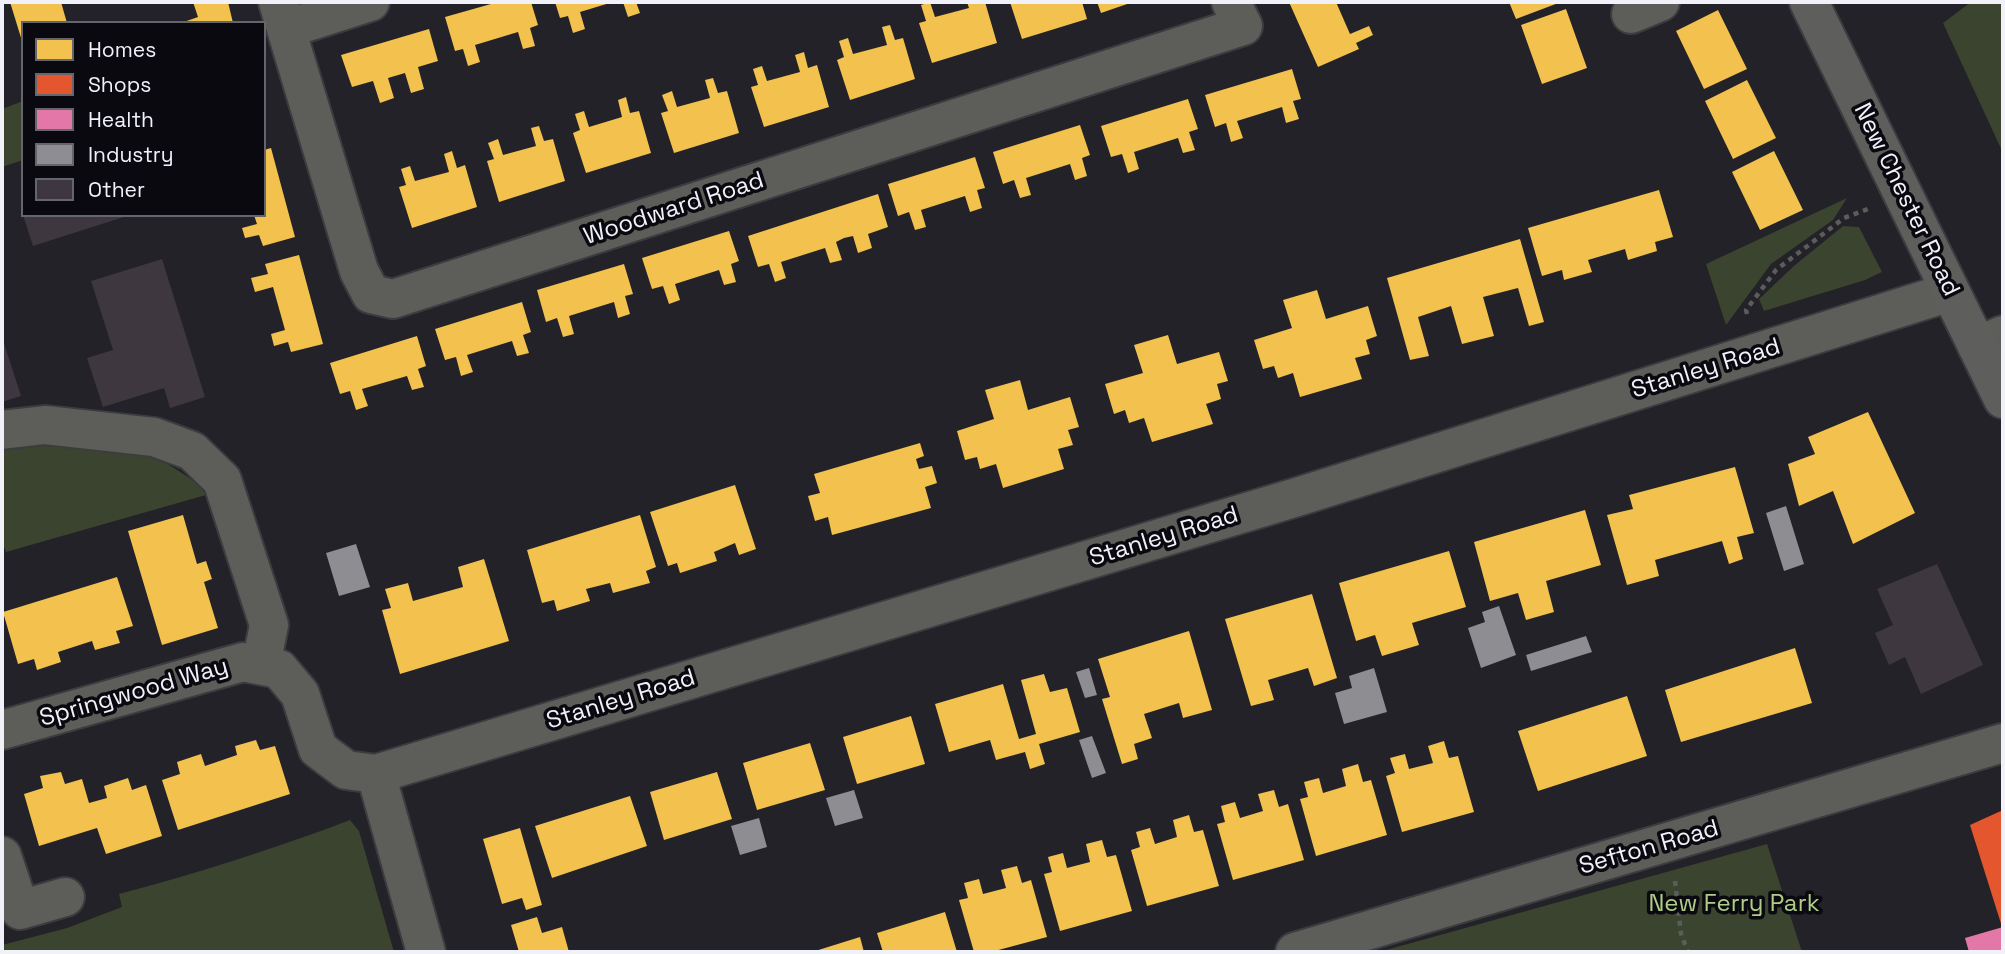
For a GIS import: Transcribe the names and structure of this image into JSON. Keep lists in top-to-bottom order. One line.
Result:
{"streets":{"main road":["New Chester Road"],"street":["Woodward Road","Stanley Road","Springwood Way","Sefton Road"]},"crossings":[["New Chester Road","Stanley Road"],["Stanley Road","Springwood Way"]],"parks":["New Ferry Park"],"legend":["Homes","Shops","Health","Industry","Other"]}
